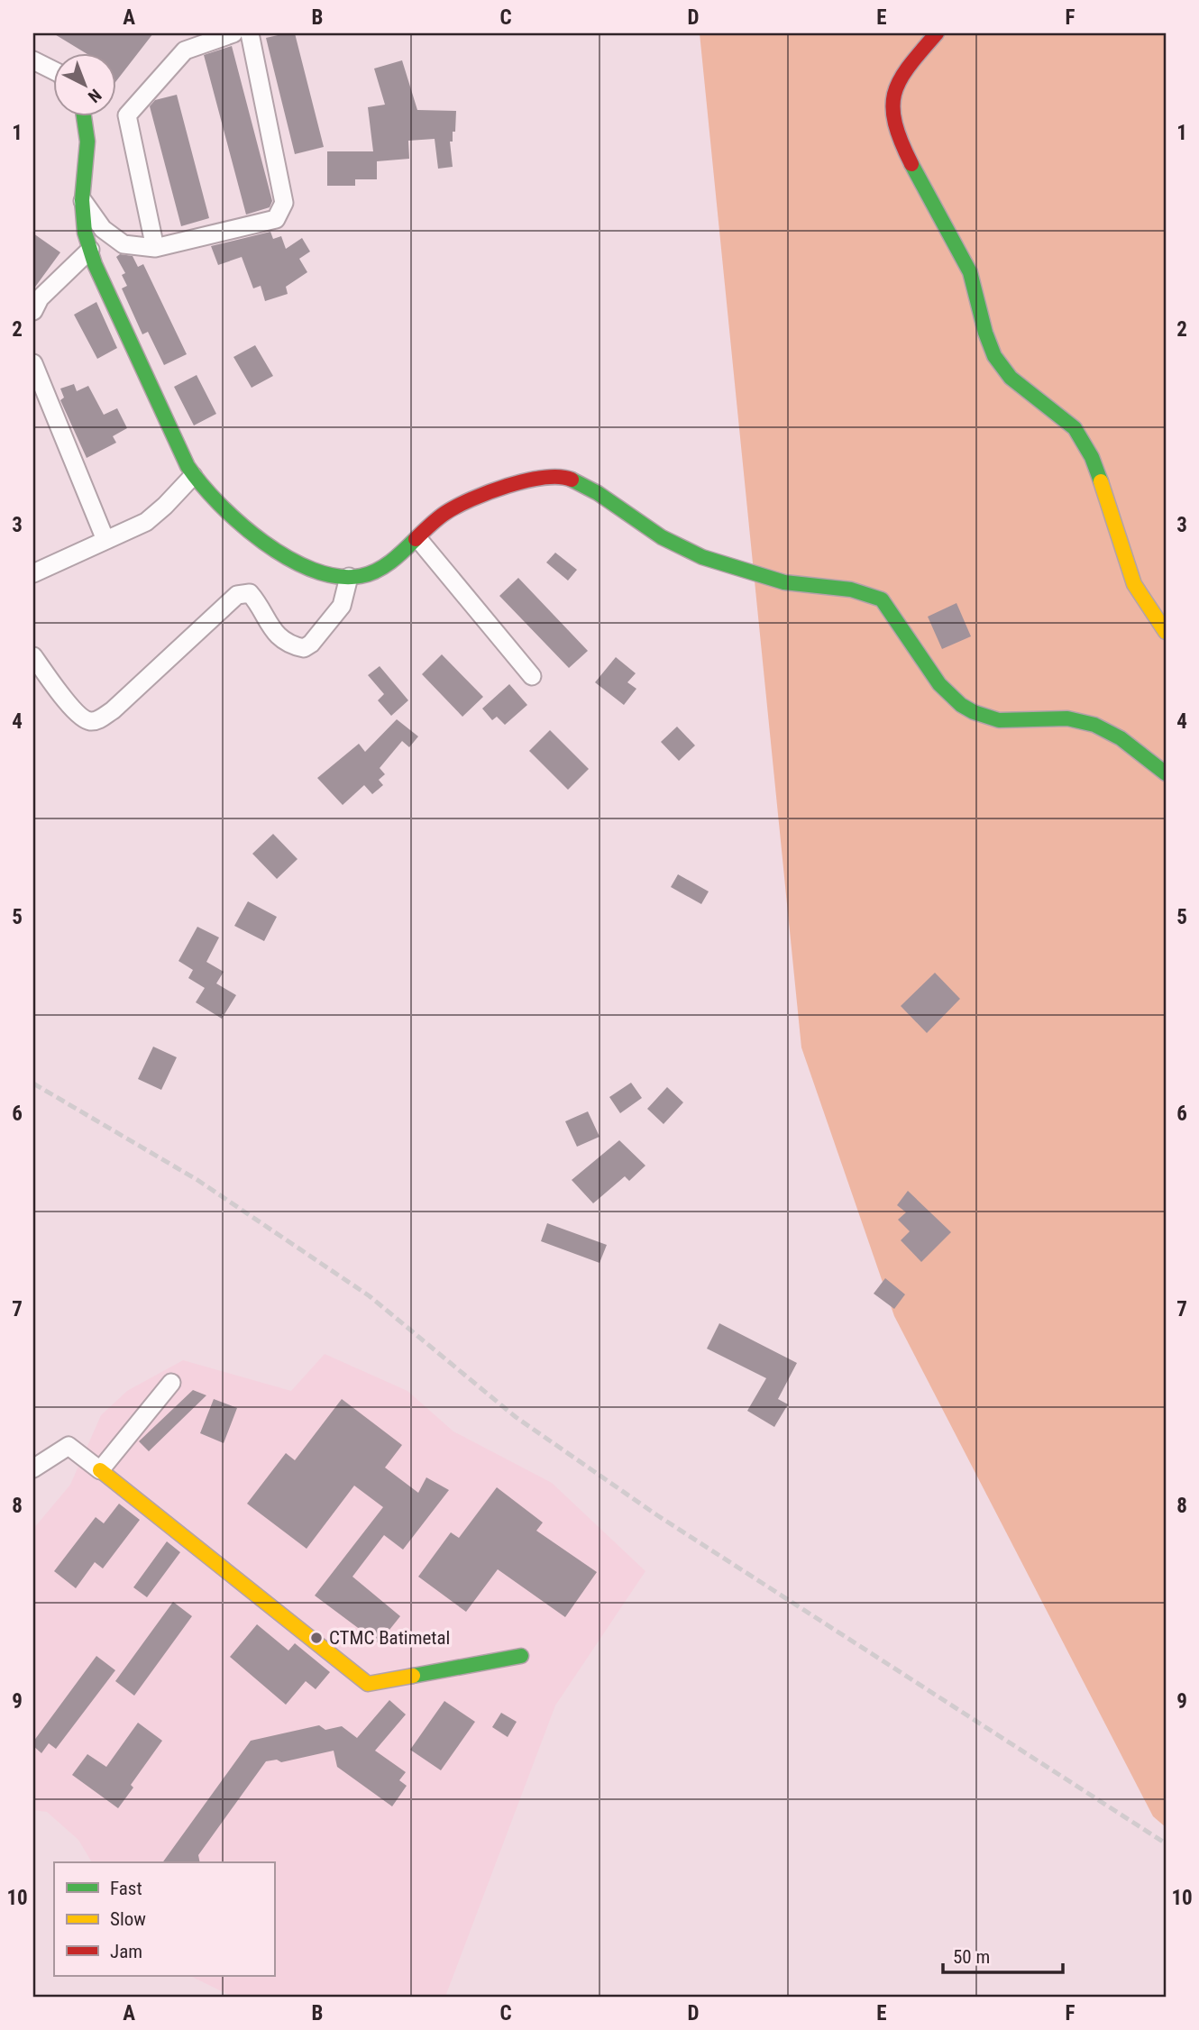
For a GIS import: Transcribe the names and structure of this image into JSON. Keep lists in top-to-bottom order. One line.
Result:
{"places":["CTMC Batimetal"],"legend":["Fast","Slow","Jam"],"scale_bar":"50 m","north":"bottom right","grid":{"columns":["A","B","C","D","E","F"],"rows":["1","2","3","4","5","6","7","8","9","10"]}}
